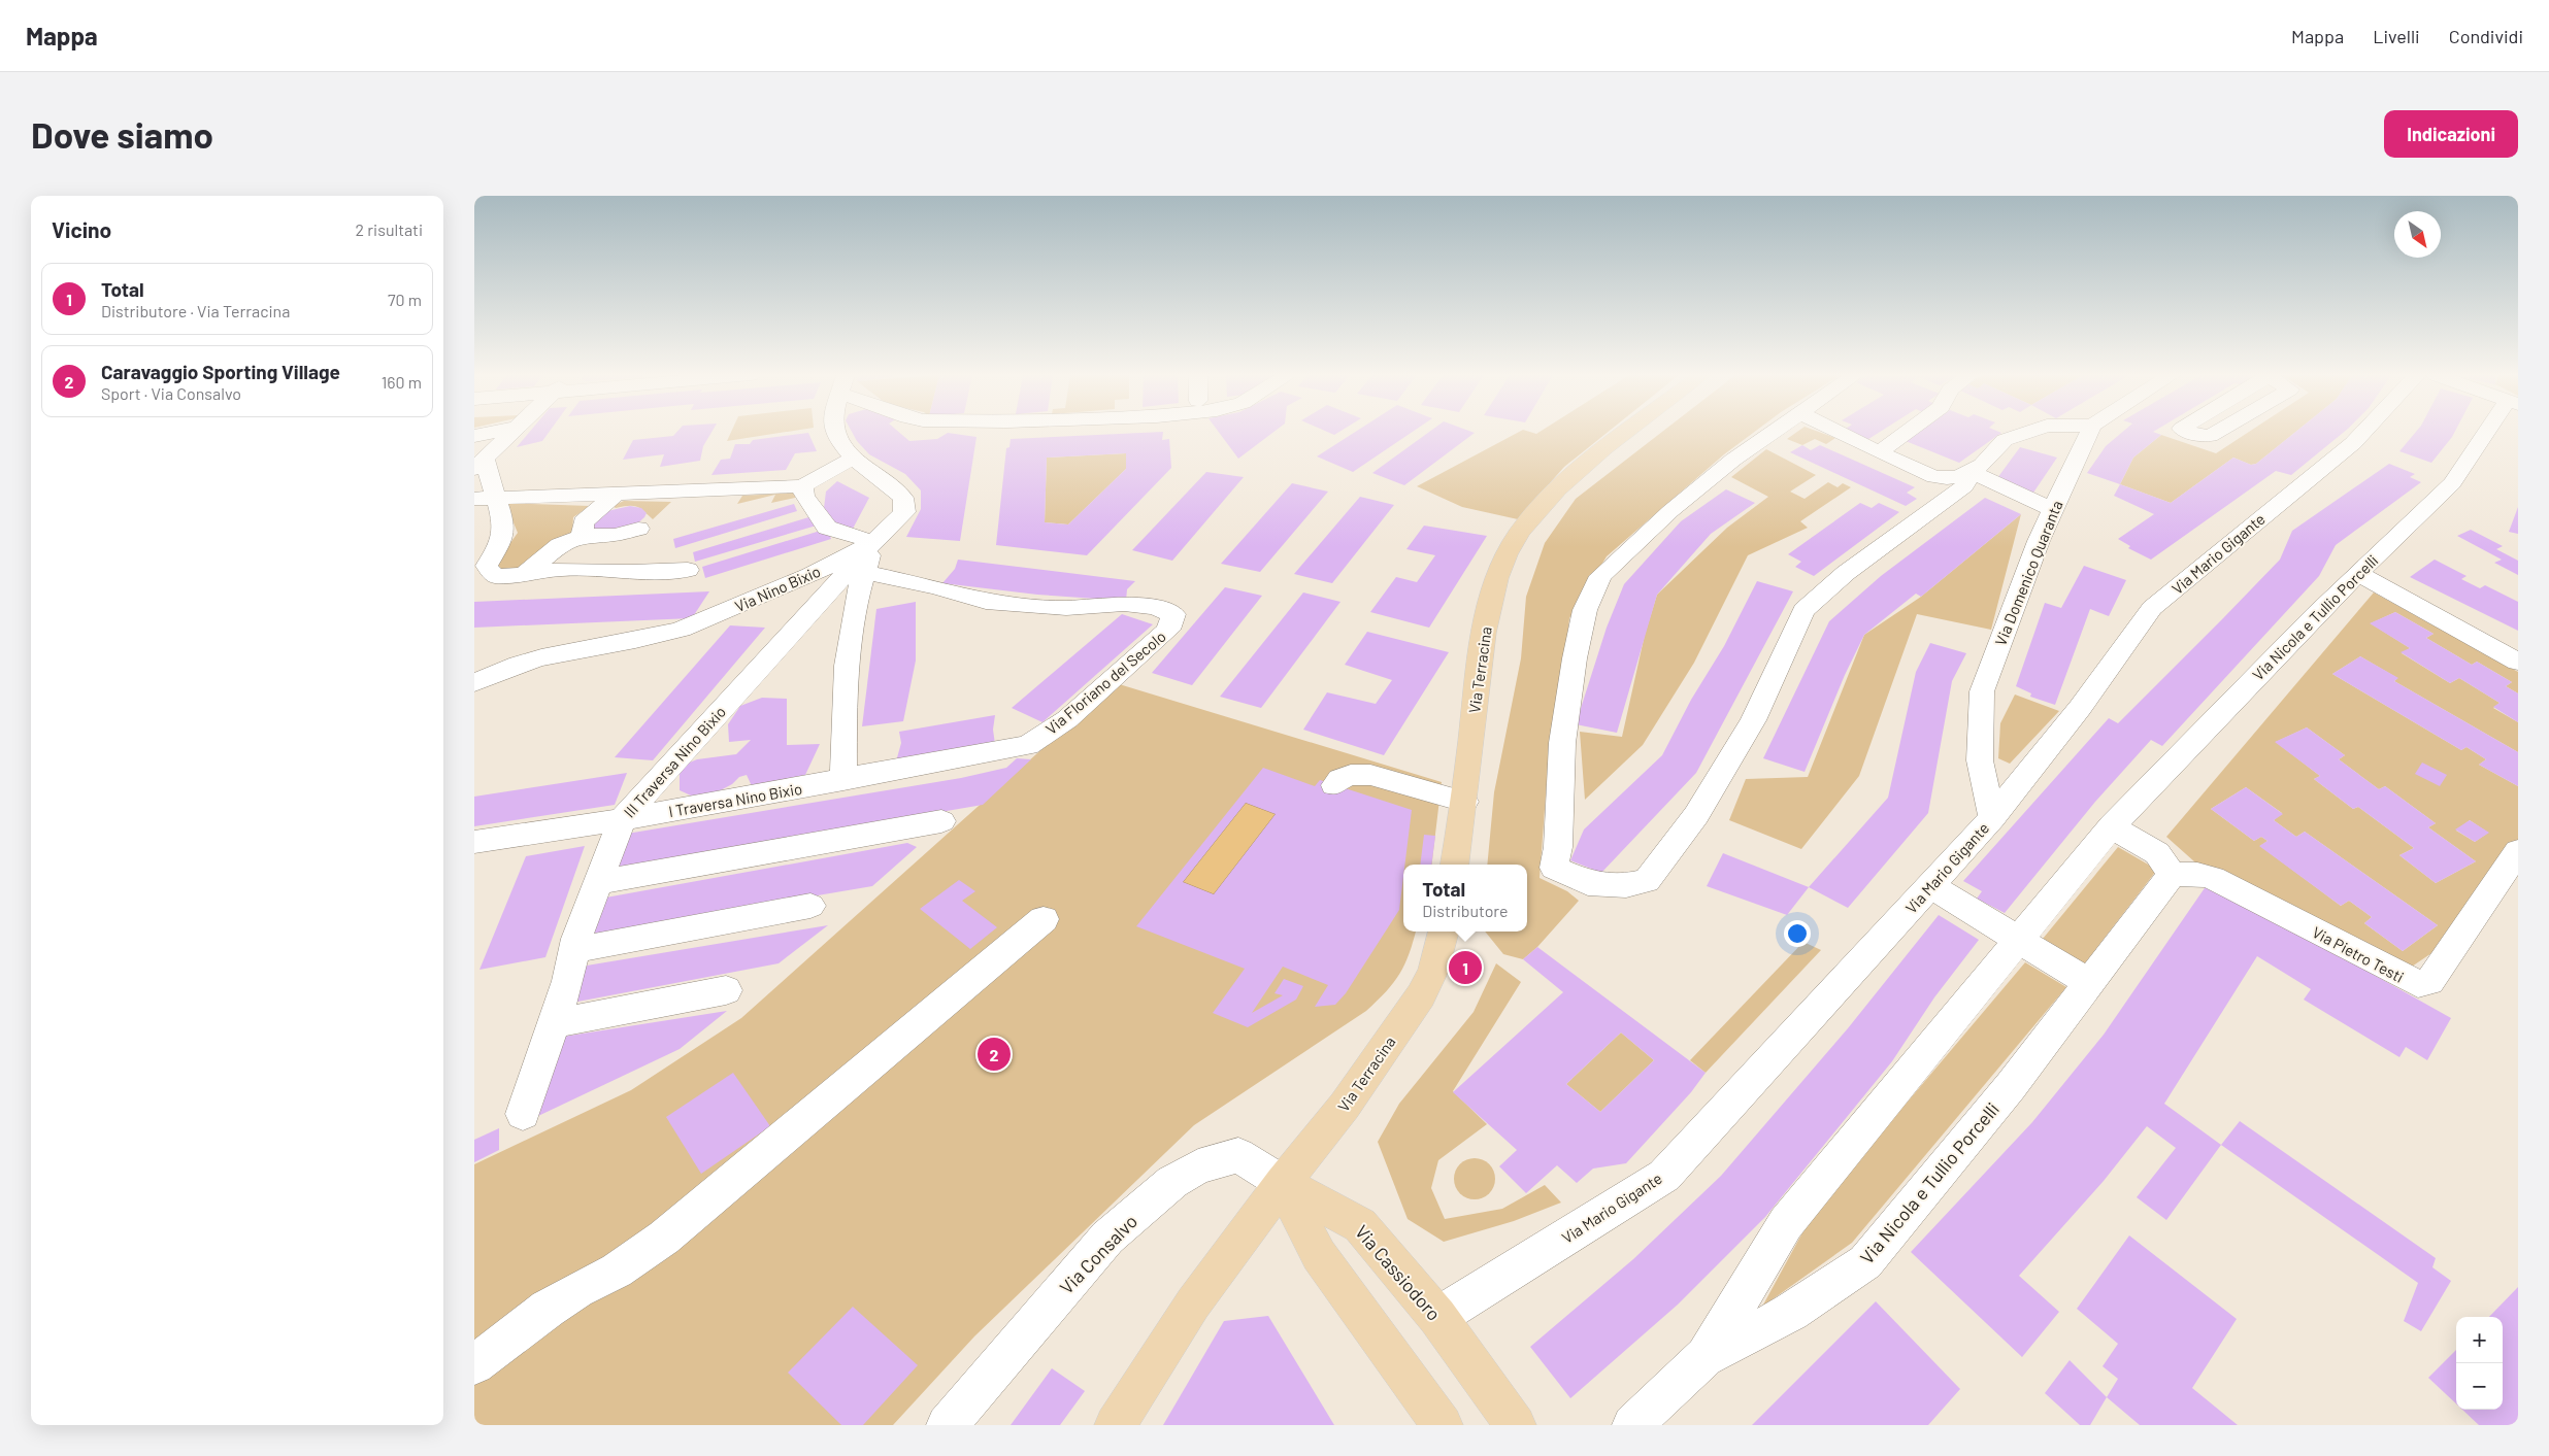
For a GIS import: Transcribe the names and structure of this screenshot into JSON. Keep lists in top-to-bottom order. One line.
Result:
{"streets":{"main road":["Via Terracina","Via Cassiodoro"],"street":["Via Mario Gigante","Via Domenico Quaranta","Via Nino Bixio","Via Nicola e Tullio Porcelli","Via Floriano del Secolo","III Traversa Nino Bixio","I Traversa Nino Bixio","Via Pietro Testi","Via Consalvo"]},"crossings":[["Via Mario Gigante","Via Domenico Quaranta"],["Via Mario Gigante","Via Cassiodoro"],["Via Nino Bixio","III Traversa Nino Bixio"],["Via Nicola e Tullio Porcelli","Via Pietro Testi"],["Via Terracina","Via Consalvo"],["Via Terracina","Via Cassiodoro"],["Via Floriano del Secolo","I Traversa Nino Bixio"],["III Traversa Nino Bixio","I Traversa Nino Bixio"],["Via Consalvo","Via Cassiodoro"]],"north":"bottom right","page":{"header":"Mappa","nav":["Mappa","Livelli","Condividi"],"buttons":"Indicazioni","title":"Dove siamo","heading":["Vicino","2 risultati"],"list":[{"mark":"1","name":"Total","note":"Distributore · Via Terracina","value":"70 m"},{"mark":"2","name":"Caravaggio Sporting Village","note":"Sport · Via Consalvo","value":"160 m"}],"popup":["Total","Distributore"],"pins":["1","2"],"map_buttons":["+","−"]}}
